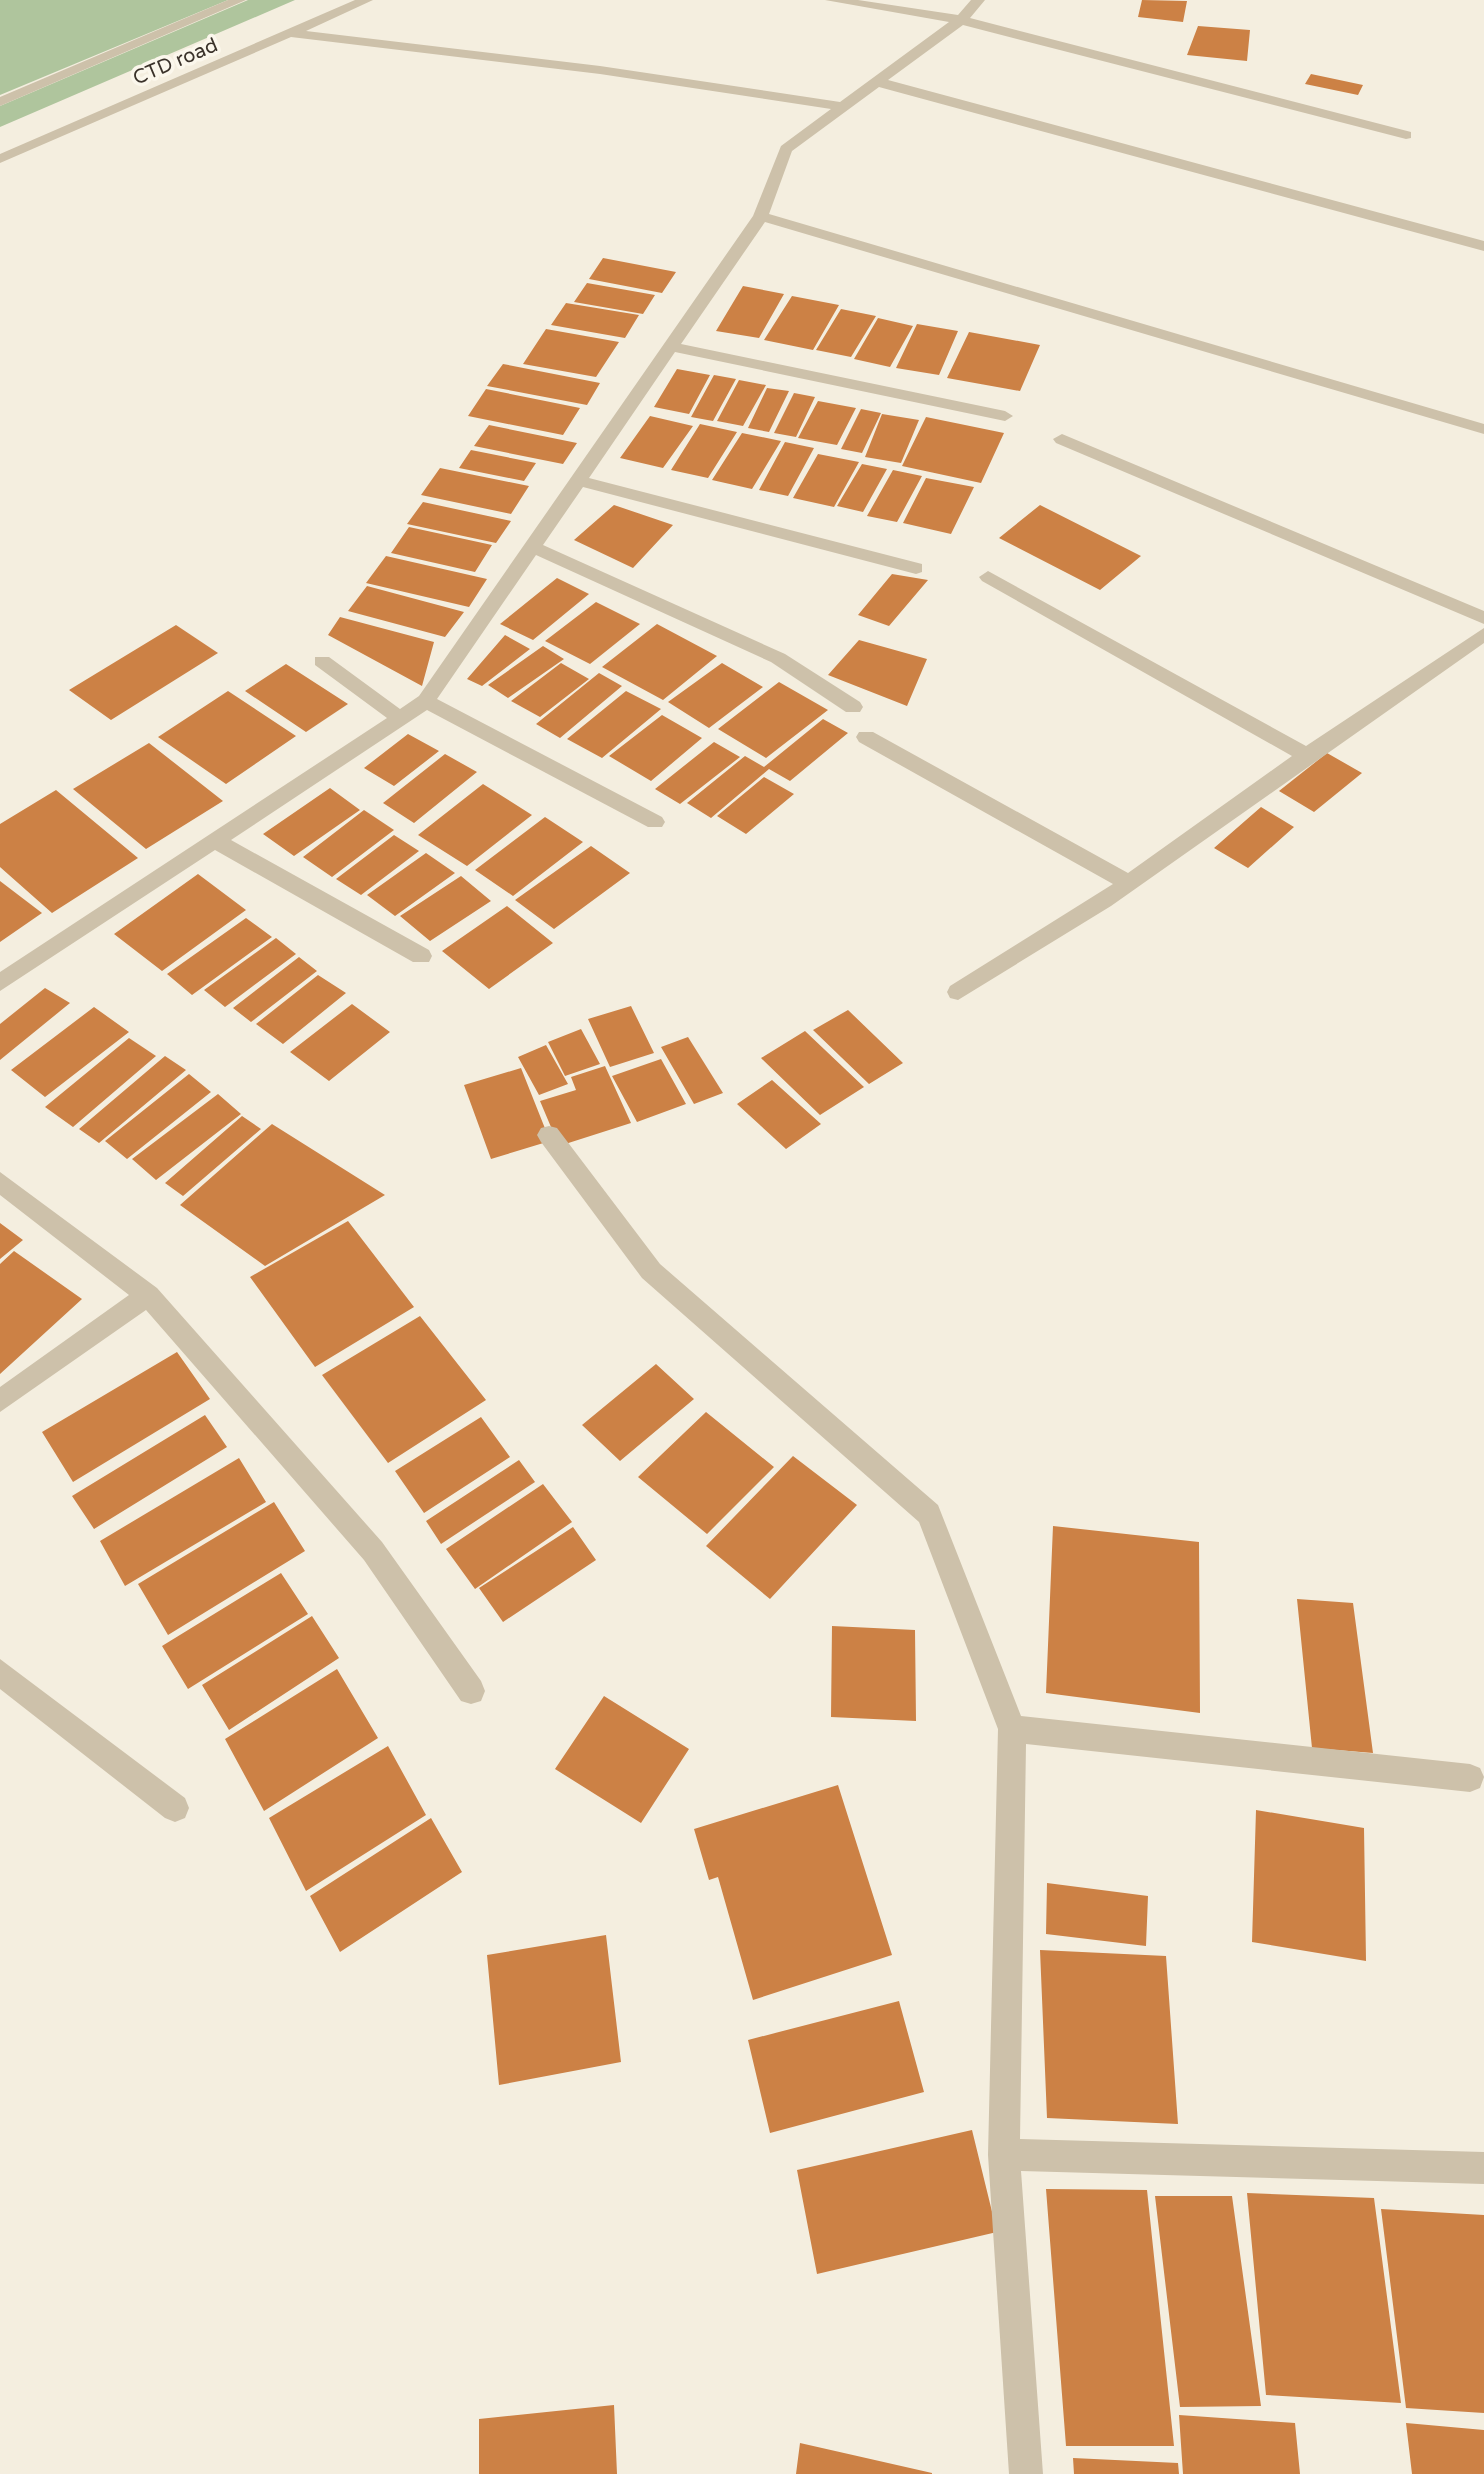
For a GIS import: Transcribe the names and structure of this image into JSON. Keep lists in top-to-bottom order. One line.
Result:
{"streets":{"street":["CTD road"]}}
